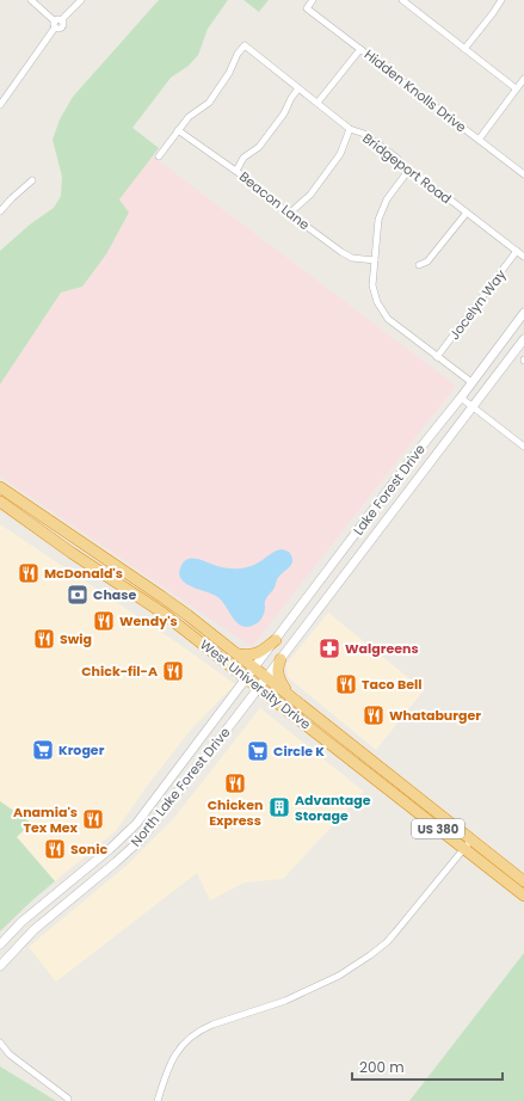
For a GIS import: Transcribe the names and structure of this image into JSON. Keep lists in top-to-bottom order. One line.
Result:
{"streets":{"highway":["West University Drive","US 380"],"main road":["Lake Forest Drive","North Lake Forest Drive"],"street":["Hidden Knolls Drive","Bridgeport Road","Beacon Lane","Jocelyn Way"]},"crossings":[["Bridgeport Road","Beacon Lane"],["Bridgeport Road","Jocelyn Way"],["Lake Forest Drive","West University Drive"],["Lake Forest Drive","North Lake Forest Drive"],["West University Drive","North Lake Forest Drive"]],"places":{"restaurant":["McDonald's","Wendy's","Swig","Chick-fil-A","Taco Bell","Whataburger","Chicken Express","Anamia's Tex Mex","Sonic"],"bank":["Chase"],"pharmacy":["Walgreens"],"supermarket":["Kroger","Circle K"],"building":["Advantage Storage"]},"scale_bar":"200 m"}
